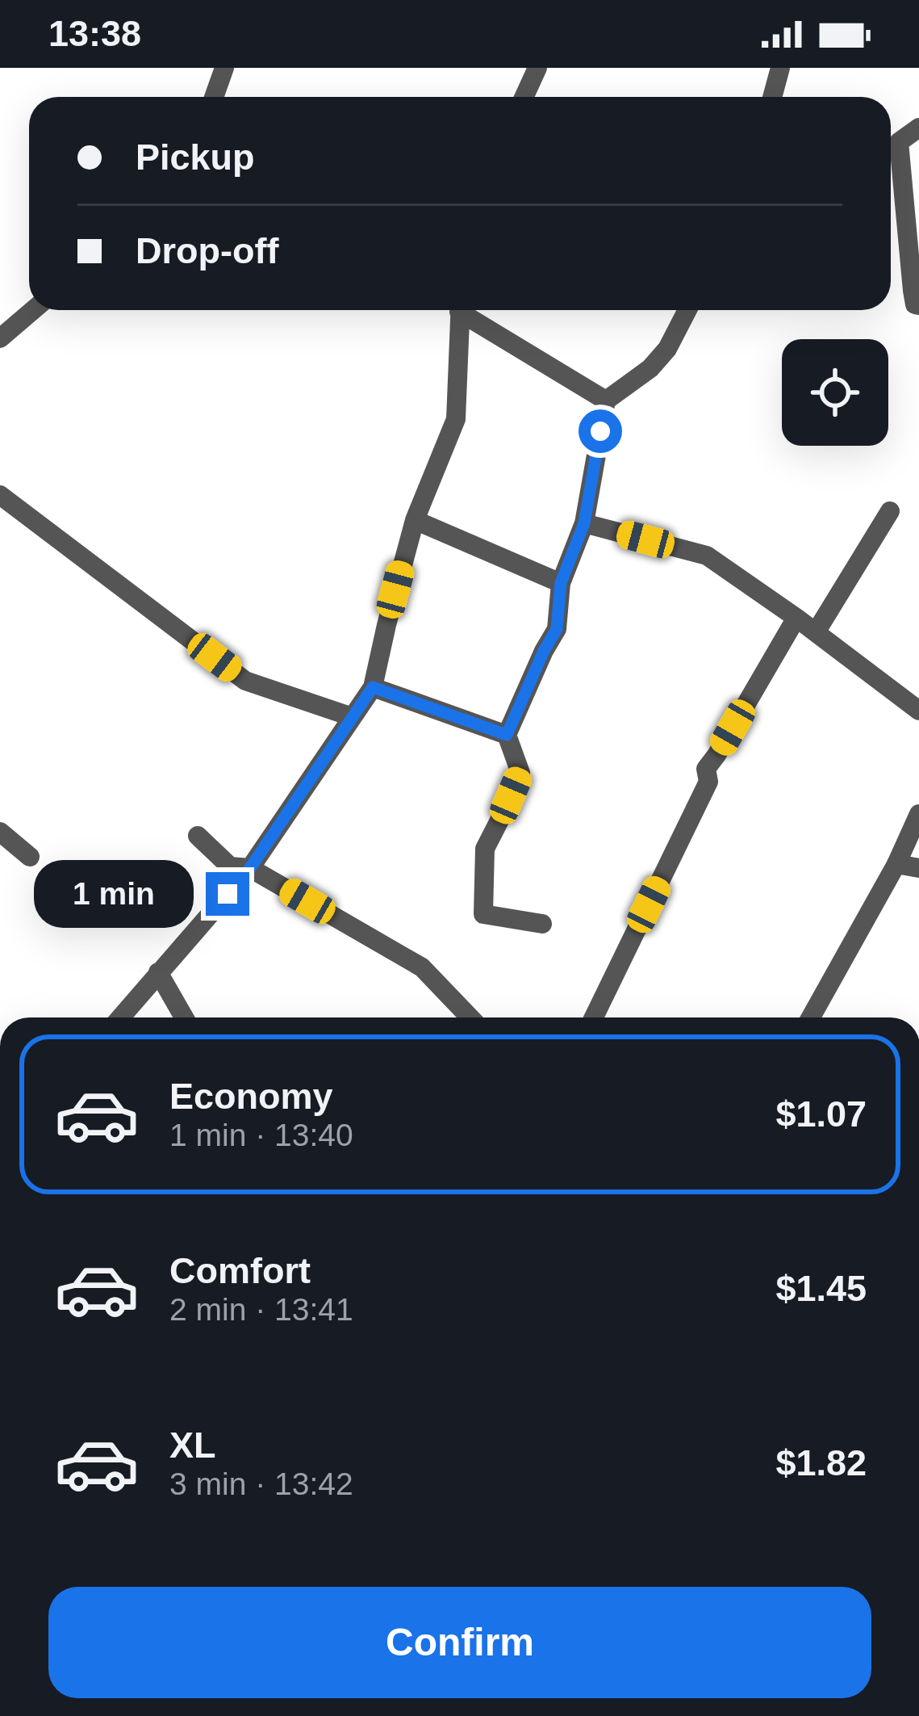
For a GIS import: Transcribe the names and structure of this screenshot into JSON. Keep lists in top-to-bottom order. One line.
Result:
{"page":{"status":"13:38","banner":["Pickup","Drop-off"],"bubble":"1 min","list":[{"name":"Economy","note":"1 min · 13:40","value":"$1.07"},{"name":"Comfort","note":"2 min · 13:41","value":"$1.45"},{"name":"XL","note":"3 min · 13:42","value":"$1.82"}],"buttons":"Confirm"}}
